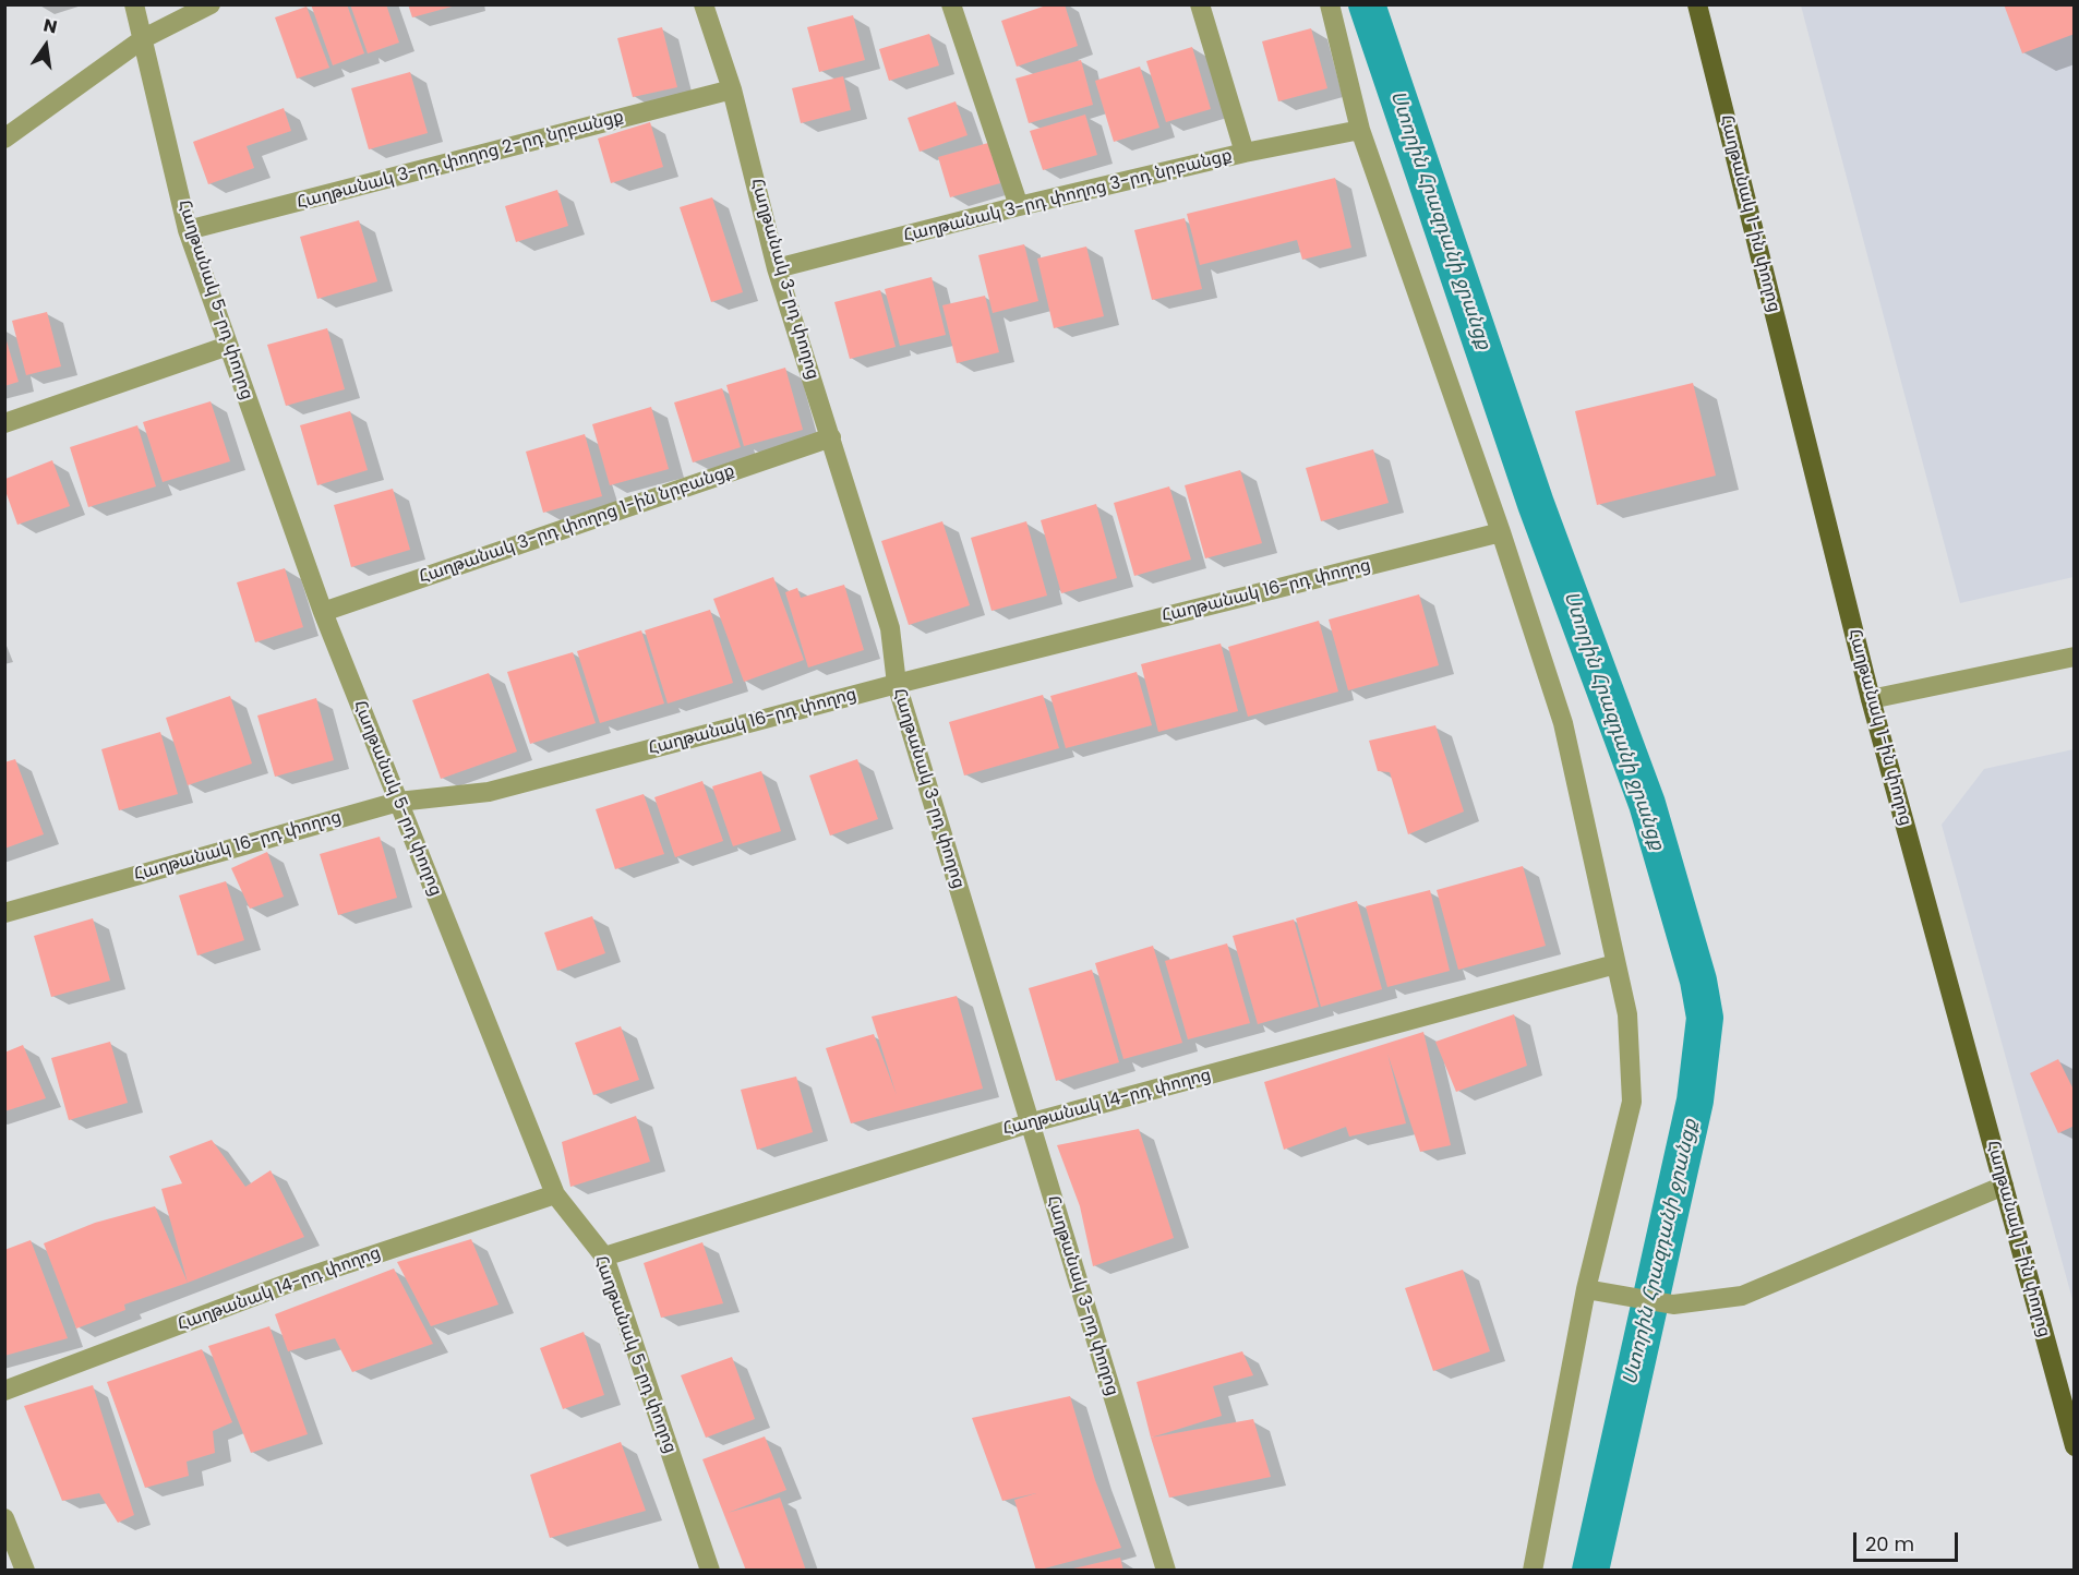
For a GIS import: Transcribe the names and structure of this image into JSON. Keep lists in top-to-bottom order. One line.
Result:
{"streets":{"main road":["Հաղթանակ 1-ին փողոց"],"street":["Հաղթանակ 3-րդ փողոց 2-րդ նրբանցք","Հաղթանակ 3-րդ փողոց 3-րդ նրբանցք","Հաղթանակ 3-րդ փողոց","Հաղթանակ 5-րդ փողոց","Հաղթանակ 3-րդ փողոց 1-ին նրբանցք","Հաղթանակ 16-րդ փողոց","Հաղթանակ 14-րդ փողոց"]},"crossings":[["Հաղթանակ 3-րդ փողոց 2-րդ նրբանցք","Հաղթանակ 3-րդ փողոց"],["Հաղթանակ 3-րդ փողոց 2-րդ նրբանցք","Հաղթանակ 5-րդ փողոց"],["Հաղթանակ 3-րդ փողոց 3-րդ նրբանցք","Հաղթանակ 3-րդ փողոց"],["Հաղթանակ 3-րդ փողոց","Հաղթանակ 3-րդ փողոց 1-ին նրբանցք"],["Հաղթանակ 3-րդ փողոց","Հաղթանակ 16-րդ փողոց"],["Հաղթանակ 3-րդ փողոց","Հաղթանակ 14-րդ փողոց"],["Հաղթանակ 5-րդ փողոց","Հաղթանակ 3-րդ փողոց 1-ին նրբանցք"],["Հաղթանակ 5-րդ փողոց","Հաղթանակ 16-րդ փողոց"],["Հաղթանակ 5-րդ փողոց","Հաղթանակ 14-րդ փողոց"]],"water":["Ստորին Հրազդանի ջրանցք"],"scale_bar":"20 m","north":"top"}
